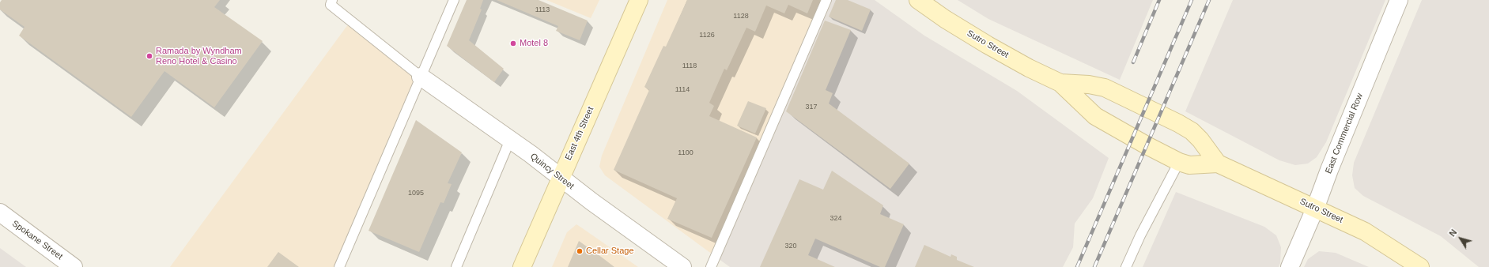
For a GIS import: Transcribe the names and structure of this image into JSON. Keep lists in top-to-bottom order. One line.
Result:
{"streets":{"street":["Sutro Street","East 4th Street","East Commercial Row","Quincy Street","Spokane Street"]},"crossings":[["Sutro Street","East Commercial Row"],["East 4th Street","Quincy Street"]],"places":["Motel 8","Ramada by Wyndham Reno Hotel & Casino","Cellar Stage"],"house_numbers":["1113","1128","1126","1118","1114","317","1100","1095","324","320"],"north":"top left"}
